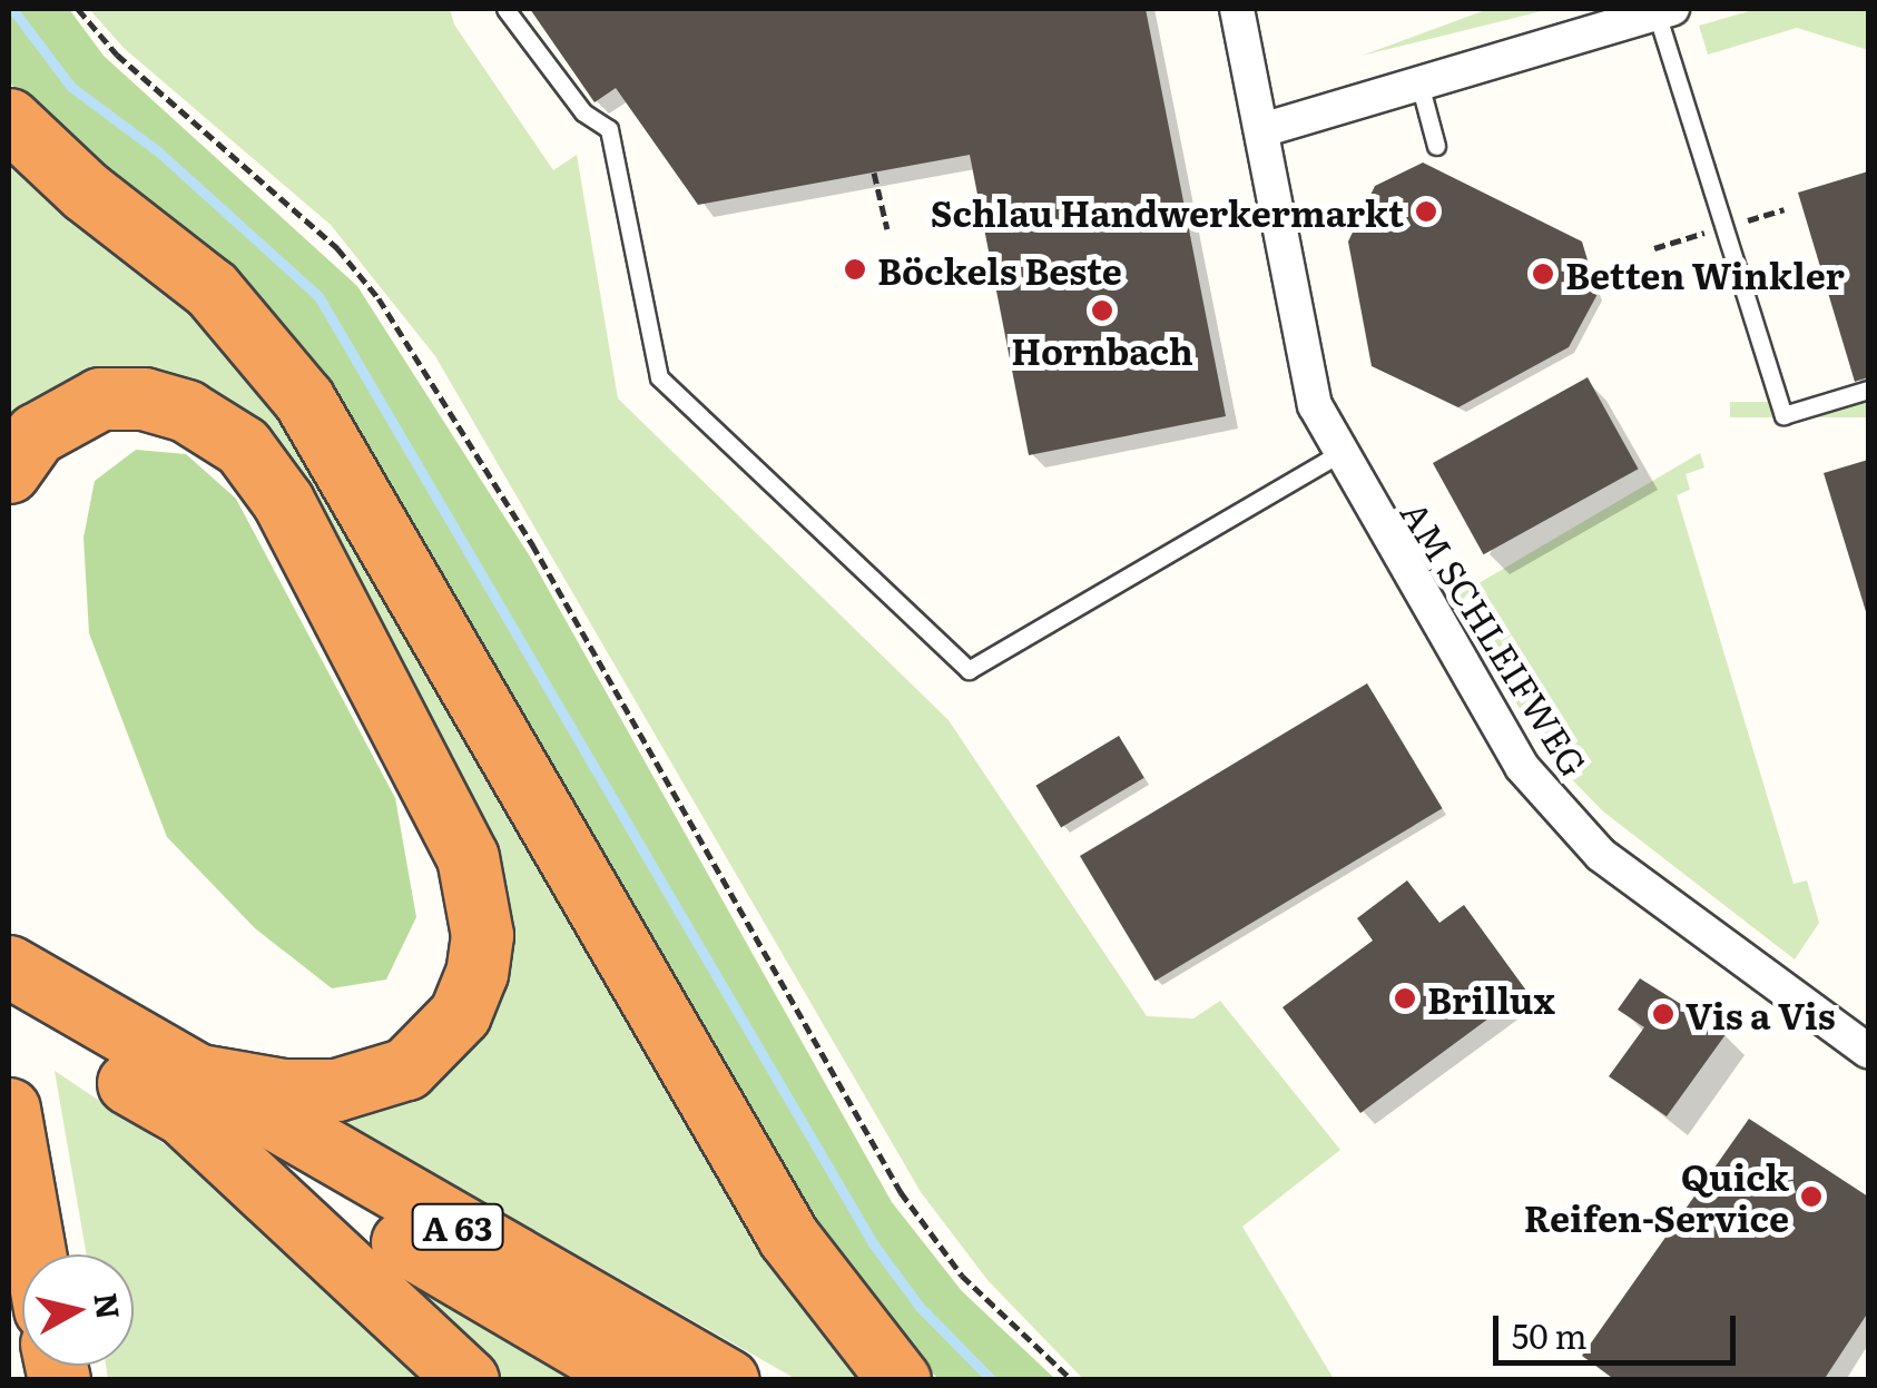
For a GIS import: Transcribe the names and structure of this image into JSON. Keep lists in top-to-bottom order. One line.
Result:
{"streets":{"highway":["A 63"],"street":["AM SCHLEIFWEG"]},"places":["Schlau Handwerkermarkt","Böckels Beste","Betten Winkler","Hornbach","Brillux","Vis a Vis","Quick Reifen-Service"],"scale_bar":"50 m","north":"right"}
